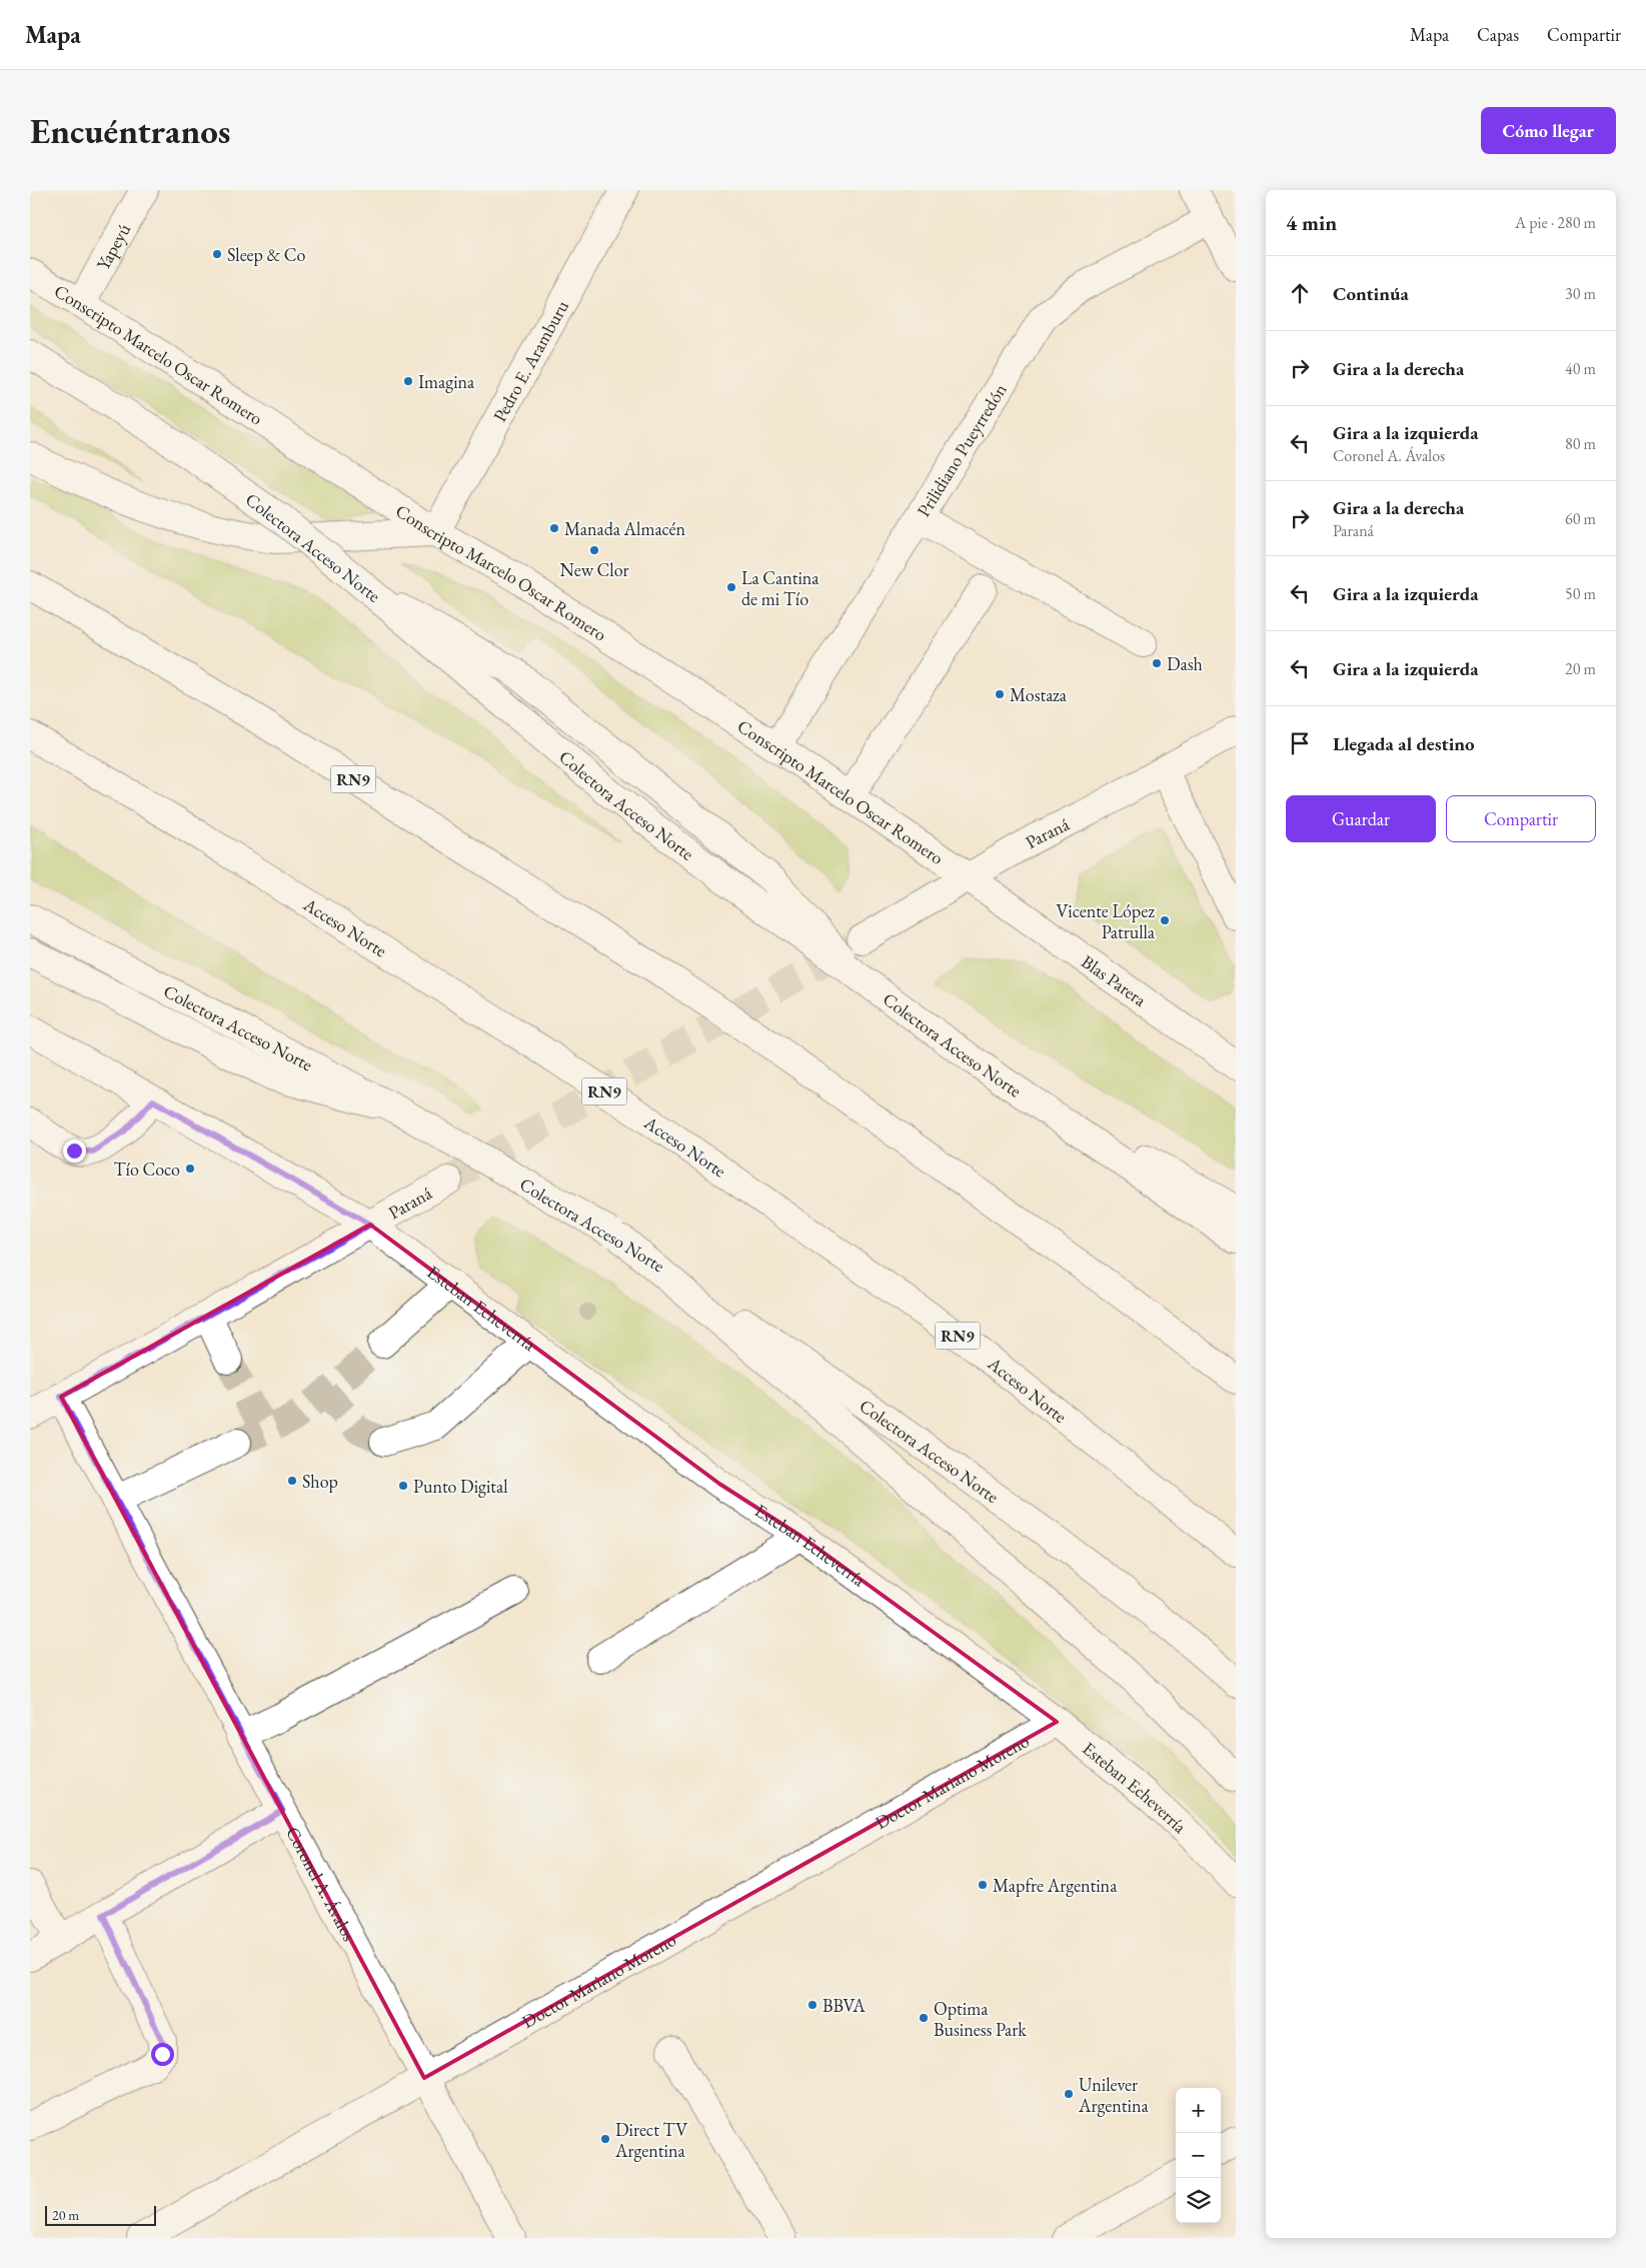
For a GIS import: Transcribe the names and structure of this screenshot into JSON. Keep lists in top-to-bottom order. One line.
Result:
{"streets":{"main road":["Yapeyú","Conscripto Marcelo Oscar Romero","Pedro E. Aramburu","Prilidiano Pueyrredón","Colectora Acceso Norte","RN9","Paraná","Acceso Norte","Blas Parera","Esteban Echeverría","Doctor Mariano Moreno","Coronel A. Ávalos"]},"crossings":[["Yapeyú","Conscripto Marcelo Oscar Romero"],["Conscripto Marcelo Oscar Romero","Pedro E. Aramburu"],["Conscripto Marcelo Oscar Romero","Prilidiano Pueyrredón"],["Conscripto Marcelo Oscar Romero","Paraná"],["Conscripto Marcelo Oscar Romero","Blas Parera"],["Paraná","Blas Parera"],["Paraná","Esteban Echeverría"],["Paraná","Coronel A. Ávalos"],["Esteban Echeverría","Doctor Mariano Moreno"],["Doctor Mariano Moreno","Coronel A. Ávalos"]],"places":["Sleep & Co","Imagina","Manada Almacén","New Clor","La Cantina de mi Tío","Dash","Mostaza","Vicente López Patrulla","Tío Coco","Shop","Punto Digital","Mapfre Argentina","BBVA","Optima Business Park","Unilever Argentina","Direct TV Argentina"],"scale_bar":"20 m","page":{"header":"Mapa","nav":["Mapa","Capas","Compartir"],"buttons":["Cómo llegar",["Guardar","Compartir"]],"title":"Encuéntranos","heading":["4 min","A pie · 280 m"],"list":[["Continúa","30 m"],["Gira a la derecha","40 m"],["Gira a la izquierda","Coronel A. Ávalos","80 m"],["Gira a la derecha","Paraná","60 m"],["Gira a la izquierda","50 m"],["Gira a la izquierda","20 m"],"Llegada al destino"],"map_buttons":["+","−"],"scale":"20 m"}}
